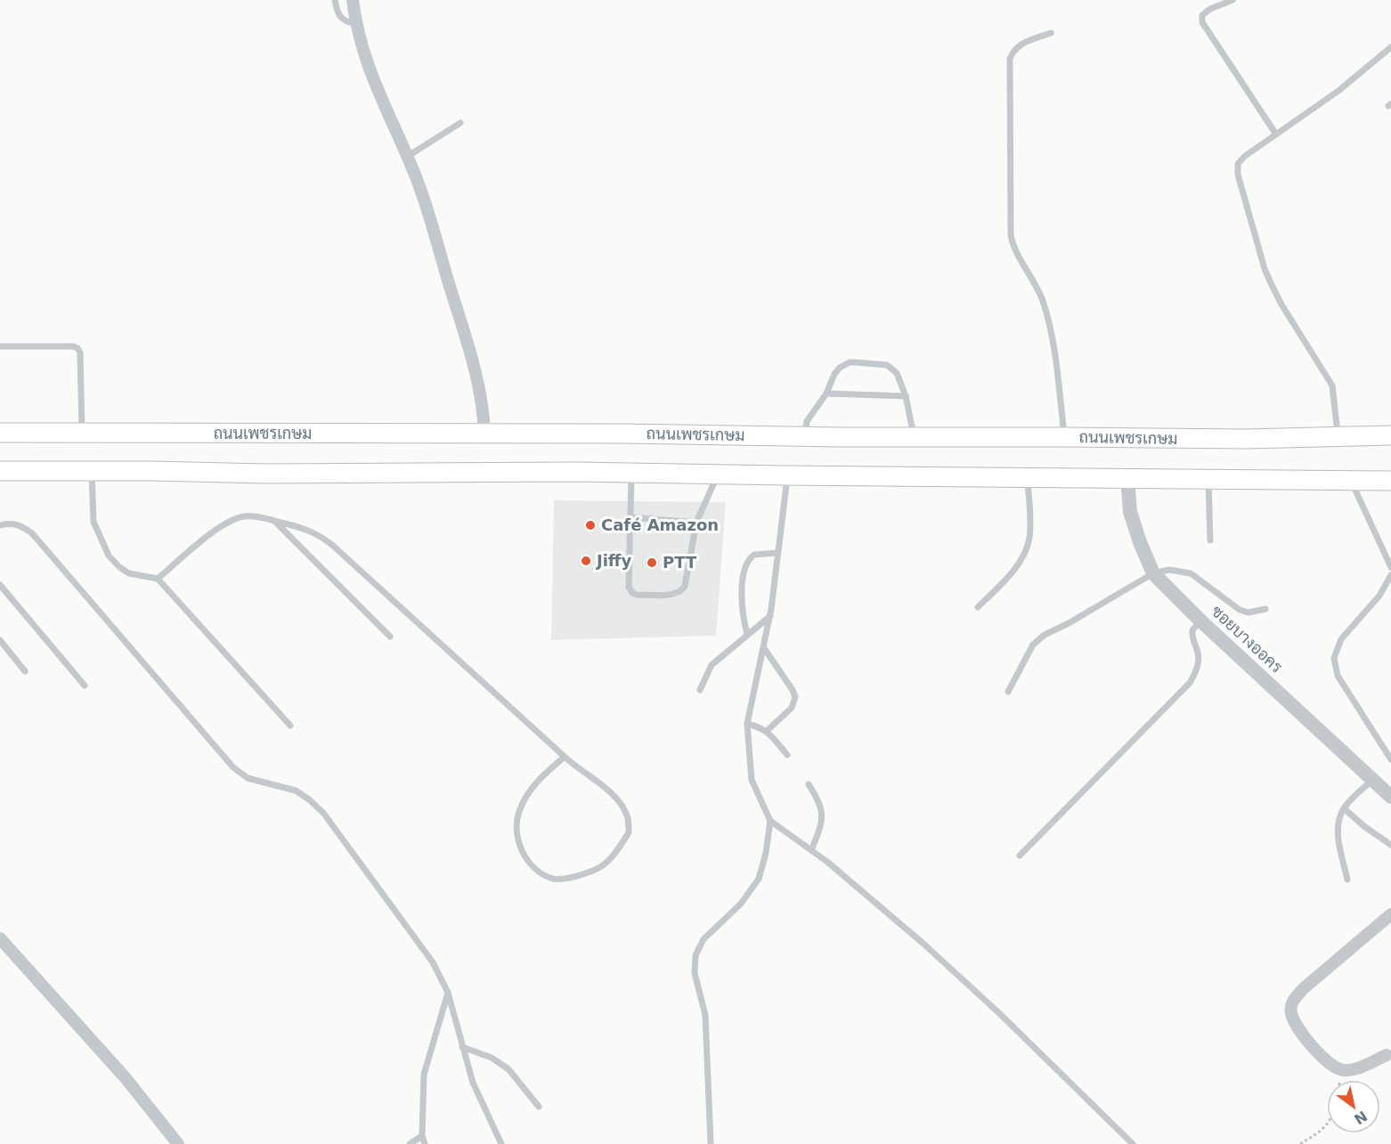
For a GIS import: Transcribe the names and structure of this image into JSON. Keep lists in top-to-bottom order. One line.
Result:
{"streets":{"main road":["ถนนเพชรเกษม"],"street":["ซอยบางออคร"]},"places":["Café Amazon","Jiffy","PTT"],"north":"bottom right"}
